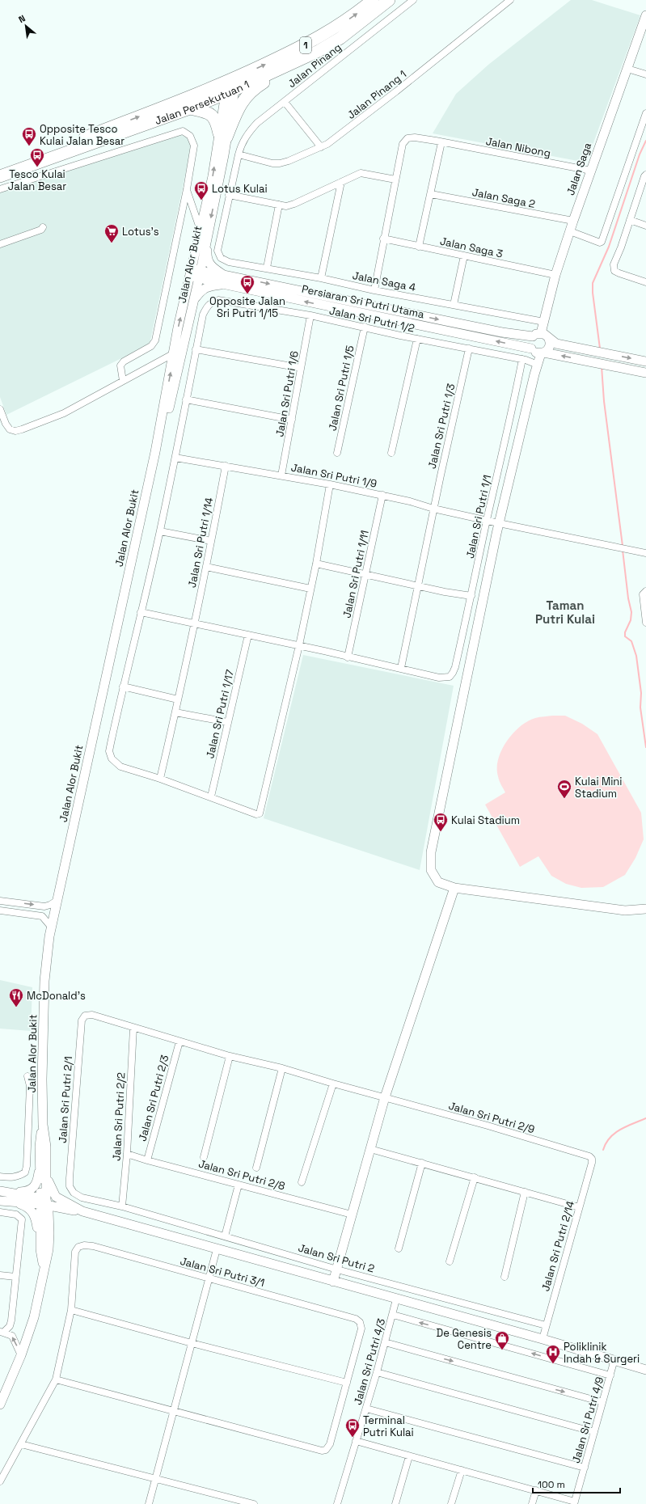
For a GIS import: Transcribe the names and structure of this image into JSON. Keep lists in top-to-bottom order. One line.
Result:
{"streets":{"highway":["1","Jalan Persekutuan 1"],"main road":["Jalan Saga","Jalan Alor Bukit","Persiaran Sri Putri Utama"],"street":["Jalan Pinang","Jalan Pinang 1","Jalan Nibong","Jalan Saga 2","Jalan Saga 3","Jalan Saga 4","Jalan Sri Putri 1/2","Jalan Sri Putri 1/5","Jalan Sri Putri 1/6","Jalan Sri Putri 1/3","Jalan Sri Putri 1/9","Jalan Sri Putri 1/1","Jalan Sri Putri 1/14","Jalan Sri Putri 1/11","Jalan Sri Putri 1/17","Jalan Sri Putri 2/3","Jalan Sri Putri 2/1","Jalan Sri Putri 2/2","Jalan Sri Putri 2/9","Jalan Sri Putri 2/8","Jalan Sri Putri 2/14","Jalan Sri Putri 2","Jalan Sri Putri 3/1","Jalan Sri Putri 4/3","Jalan Sri Putri 4/9"]},"crossings":[["Jalan Pinang","Jalan Pinang 1"],["Jalan Pinang","Jalan Saga 4"],["Jalan Persekutuan 1","Jalan Alor Bukit"],["Jalan Nibong","Jalan Saga"],["Jalan Saga","Jalan Saga 2"],["Jalan Saga","Jalan Saga 3"],["Jalan Saga","Jalan Saga 4"],["Jalan Saga","Persiaran Sri Putri Utama"],["Jalan Alor Bukit","Persiaran Sri Putri Utama"],["Jalan Sri Putri 1/2","Jalan Sri Putri 1/5"],["Jalan Sri Putri 1/2","Jalan Sri Putri 1/6"],["Jalan Sri Putri 1/2","Jalan Sri Putri 1/3"],["Jalan Sri Putri 1/2","Jalan Sri Putri 1/1"],["Jalan Sri Putri 1/6","Jalan Sri Putri 1/9"],["Jalan Sri Putri 1/3","Jalan Sri Putri 1/9"],["Jalan Sri Putri 1/3","Jalan Sri Putri 1/1"],["Jalan Sri Putri 1/9","Jalan Sri Putri 1/1"],["Jalan Sri Putri 1/9","Jalan Sri Putri 1/14"],["Jalan Sri Putri 1/9","Jalan Sri Putri 1/11"],["Jalan Sri Putri 2/3","Jalan Sri Putri 2/9"],["Jalan Sri Putri 2/3","Jalan Sri Putri 2/8"],["Jalan Sri Putri 2/1","Jalan Sri Putri 2/9"],["Jalan Sri Putri 2/1","Jalan Sri Putri 2"],["Jalan Sri Putri 2/2","Jalan Sri Putri 2/9"],["Jalan Sri Putri 2/2","Jalan Sri Putri 2/8"],["Jalan Sri Putri 2/2","Jalan Sri Putri 2"],["Jalan Sri Putri 2/9","Jalan Sri Putri 2/14"],["Jalan Sri Putri 2/14","Jalan Sri Putri 2"]],"districts":["Taman Putri Kulai"],"places":{"bus stop":["Opposite Tesco Kulai Jalan Besar","Tesco Kulai Jalan Besar","Lotus Kulai","Opposite Jalan Sri Putri 1/15","Kulai Stadium","Terminal Putri Kulai"],"supermarket":["Lotus's"],"sports":["Kulai Mini Stadium"],"restaurant":["McDonald's"],"shop":["De Genesis Centre"],"hospital":["Poliklinik Indah & Surgeri"]},"scale_bar":"100 m","north":"top left"}
